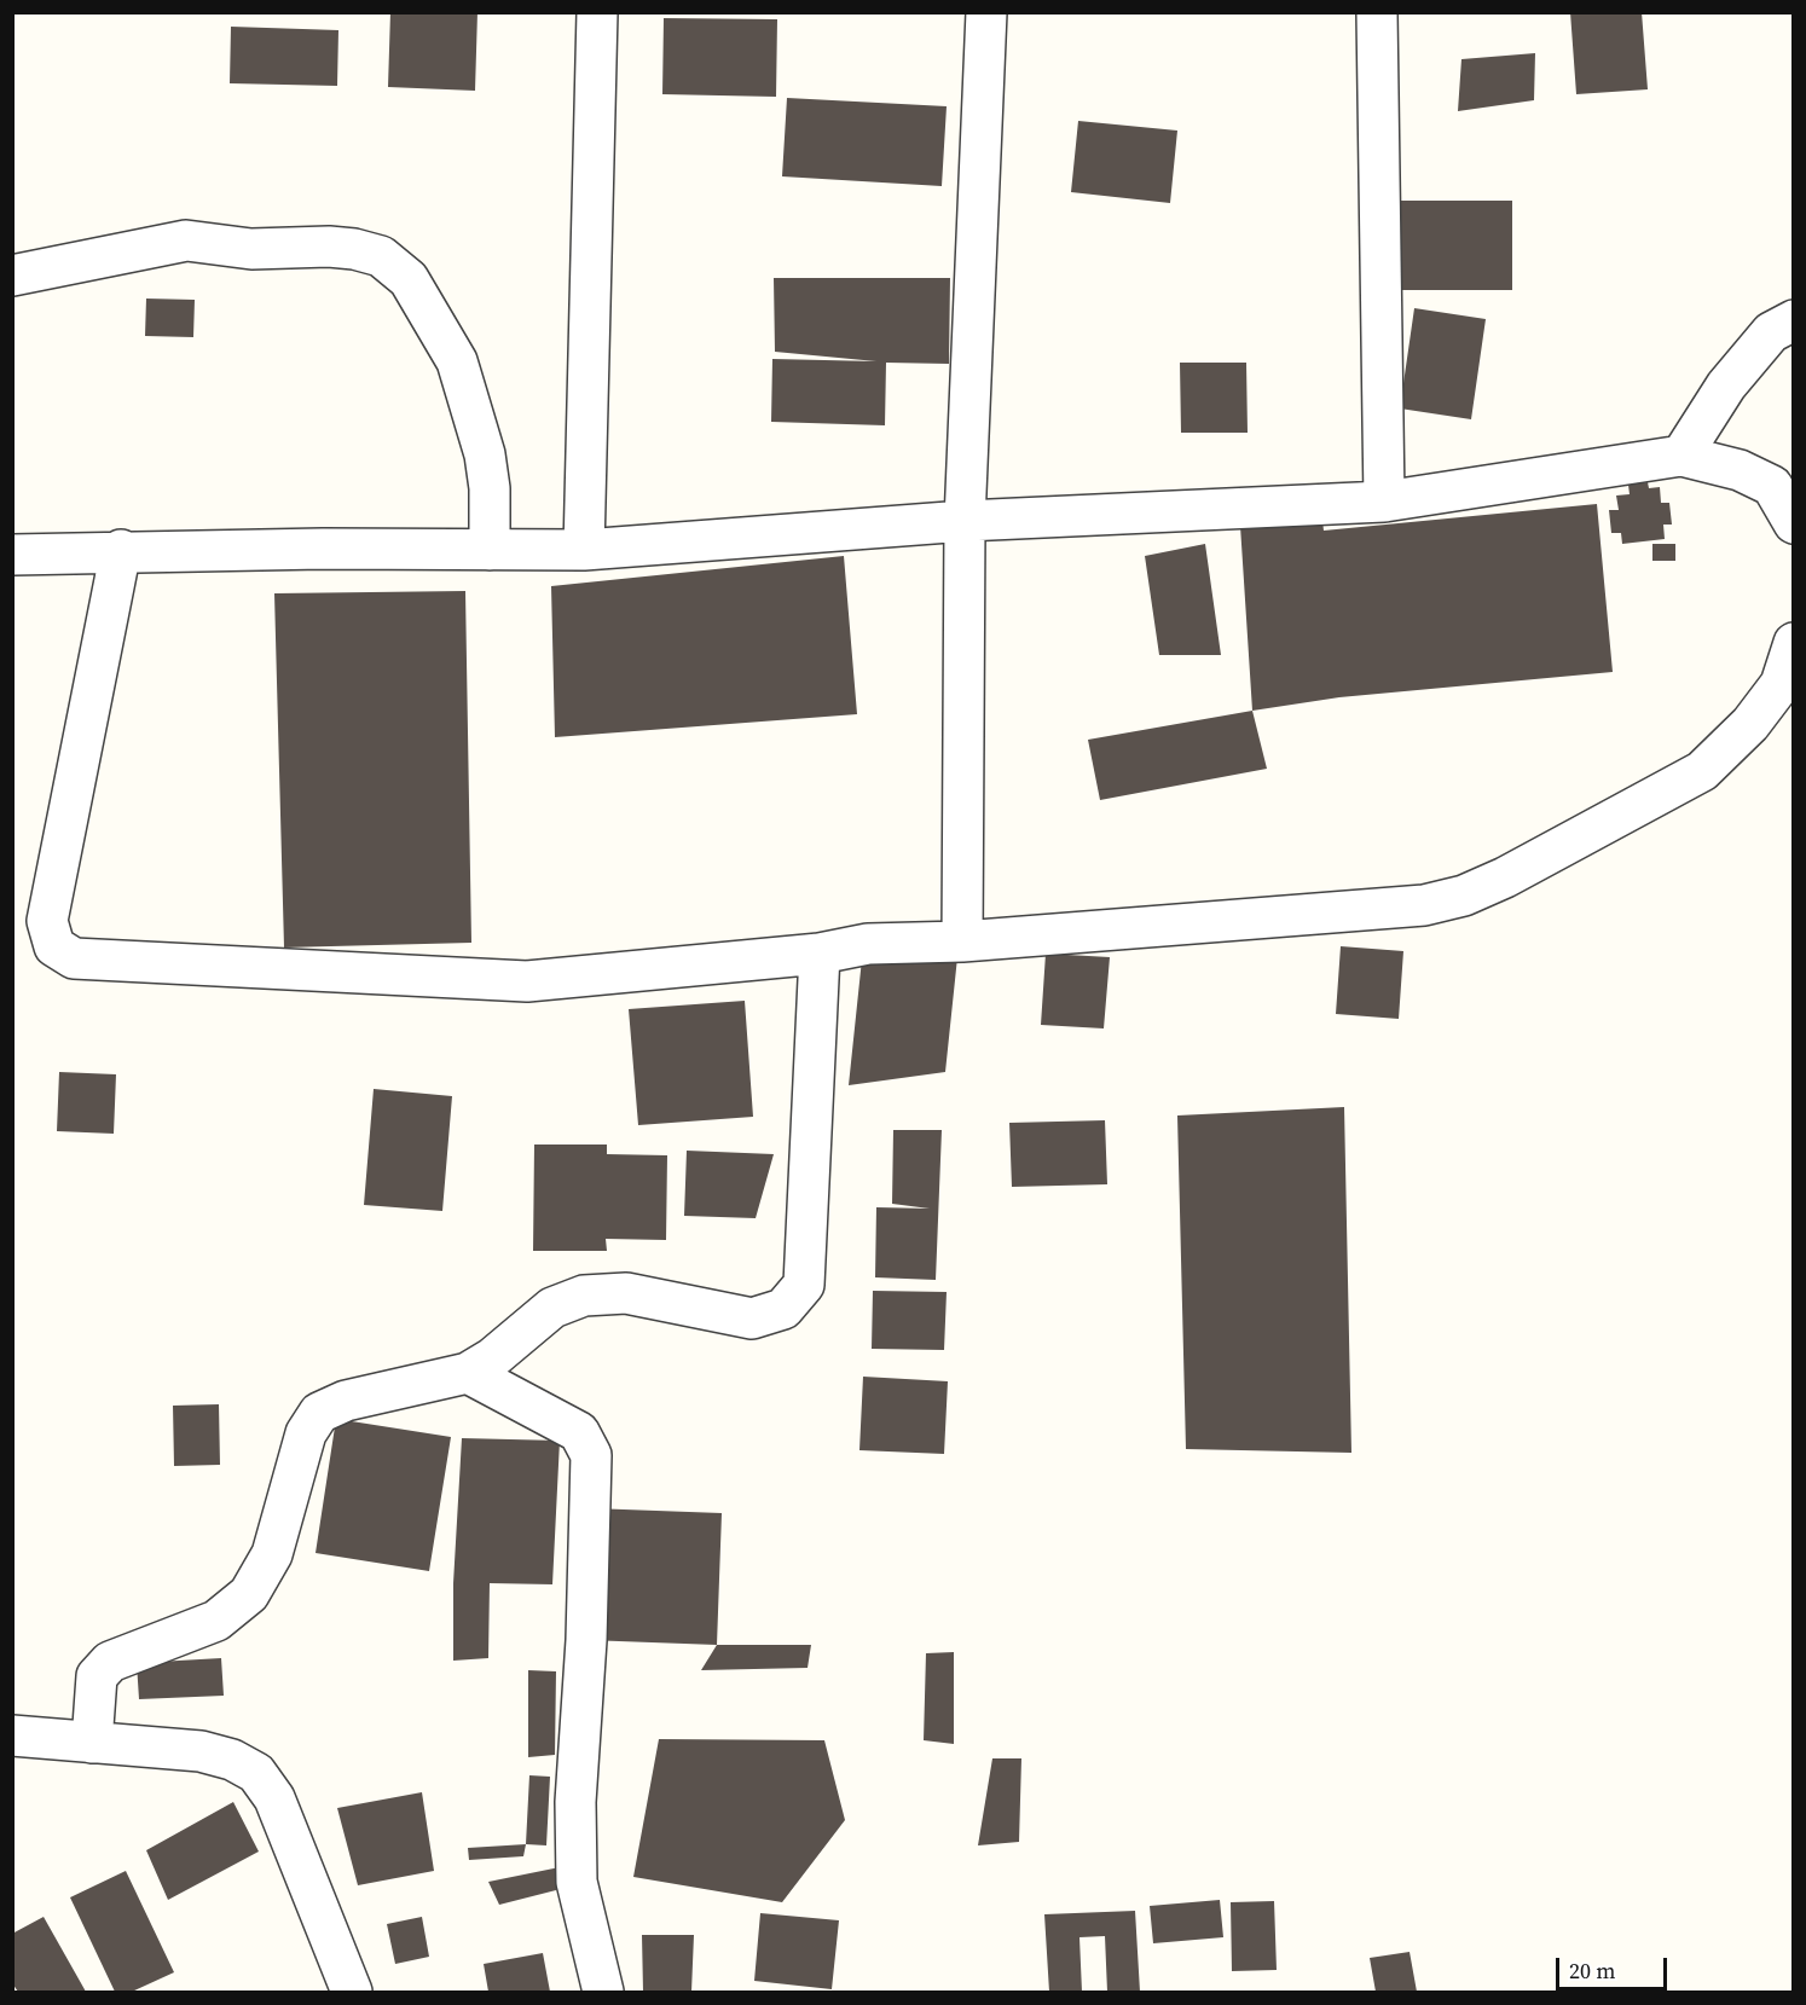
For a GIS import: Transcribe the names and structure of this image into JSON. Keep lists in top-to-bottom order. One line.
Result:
{"scale_bar":"20 m"}
